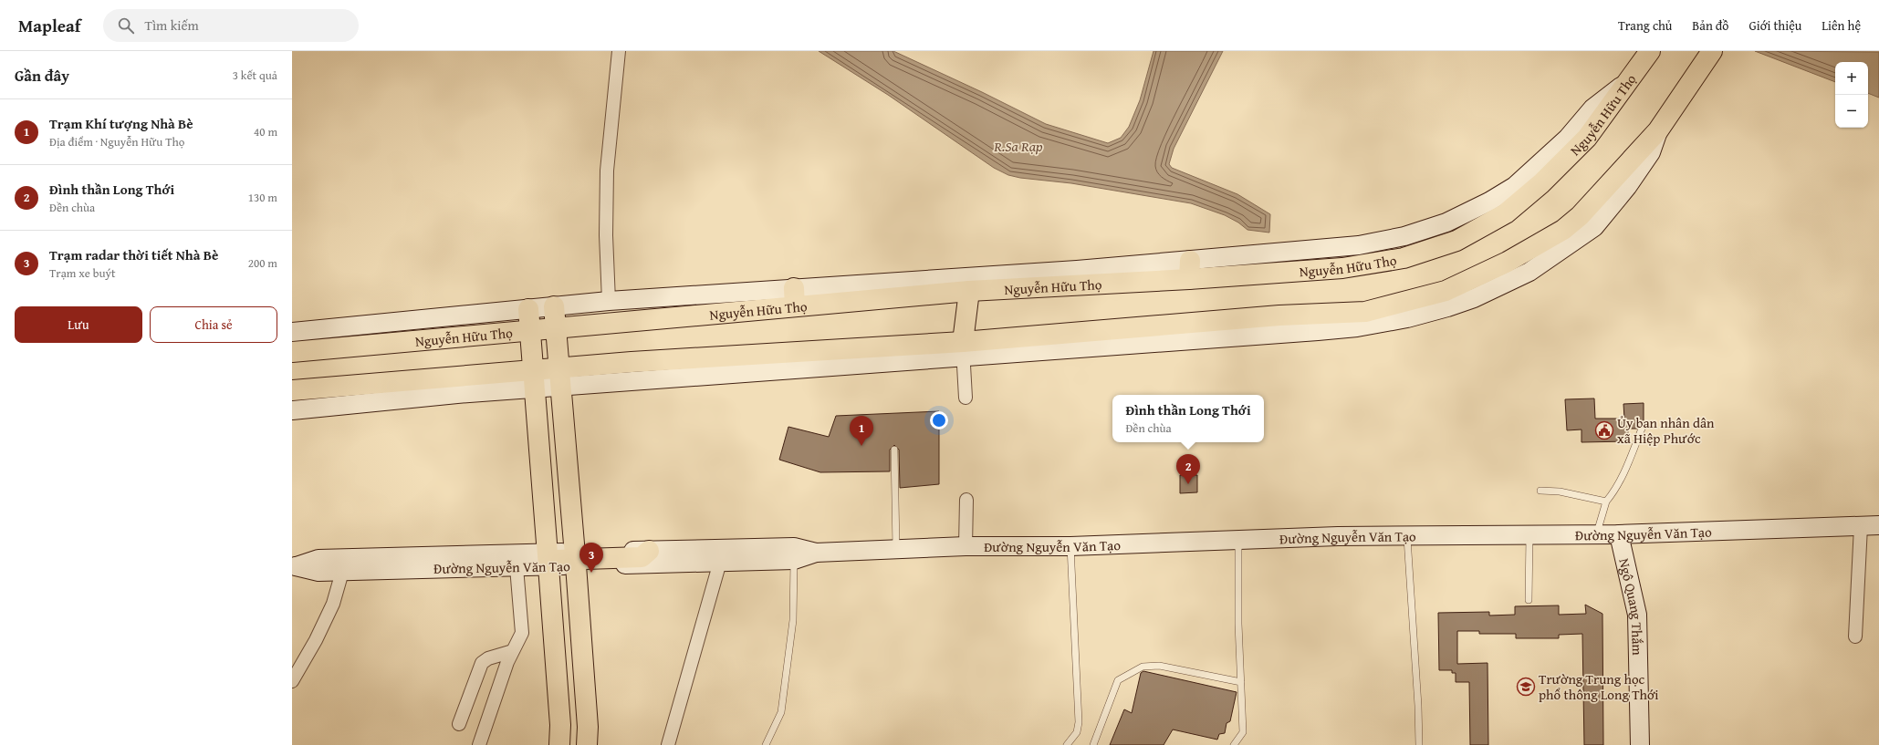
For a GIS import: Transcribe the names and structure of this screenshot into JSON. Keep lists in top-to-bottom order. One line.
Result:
{"streets":{"main road":["Nguyễn Hữu Thọ","Đường Nguyễn Văn Tạo","Ngô Quang Thắm"]},"crossings":[["Đường Nguyễn Văn Tạo","Ngô Quang Thắm"]],"water":["R.Sa Rạp"],"places":{"public building":["Ủy ban nhân dân xã Hiệp Phước"],"school or university":["Trường Trung học phổ thông Long Thới"]},"page":{"header":"Mapleaf","search":"Tìm kiếm","nav":["Trang chủ","Bản đồ","Giới thiệu","Liên hệ"],"heading":["Gần đây","3 kết quả"],"map_buttons":["+","−"],"list":[{"mark":"1","name":"Trạm Khí tượng Nhà Bè","note":"Địa điểm · Nguyễn Hữu Thọ","value":"40 m"},{"mark":"2","name":"Đình thần Long Thới","note":"Đền chùa","value":"130 m"},{"mark":"3","name":"Trạm radar thời tiết Nhà Bè","note":"Trạm xe buýt","value":"200 m"}],"buttons":["Lưu","Chia sẻ"],"popup":["Đình thần Long Thới","Đền chùa"],"pins":["1","2","3"]}}
